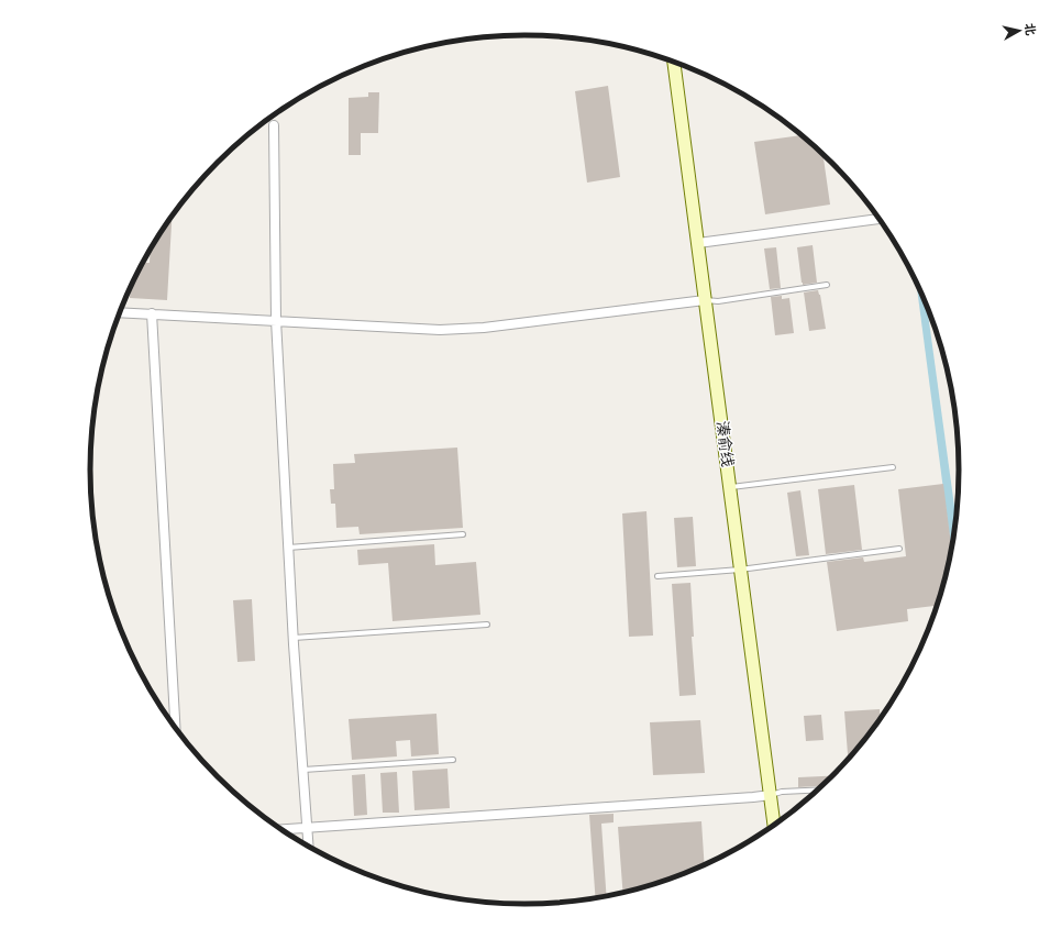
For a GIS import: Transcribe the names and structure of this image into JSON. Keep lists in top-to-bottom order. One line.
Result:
{"streets":{"main road":["溱俞线"]},"north":"right"}
